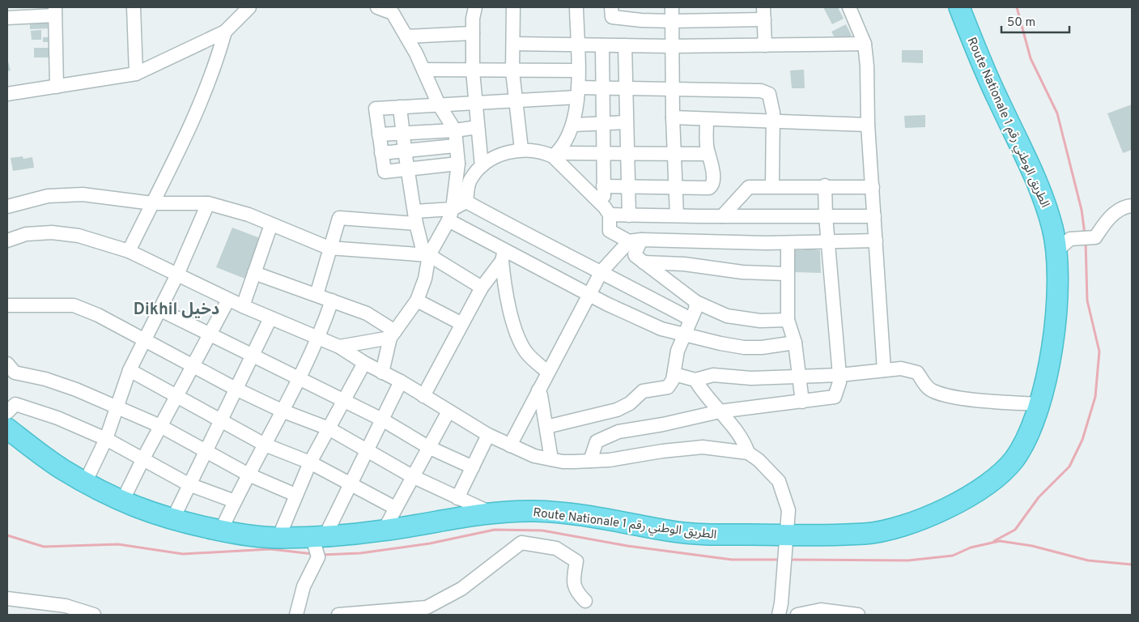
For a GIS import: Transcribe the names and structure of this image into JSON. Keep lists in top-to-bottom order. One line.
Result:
{"streets":{"highway":["Route Nationale الطريق الوطني رقم 1"]},"districts":["Dikhil دخيل"],"scale_bar":"50 m"}
